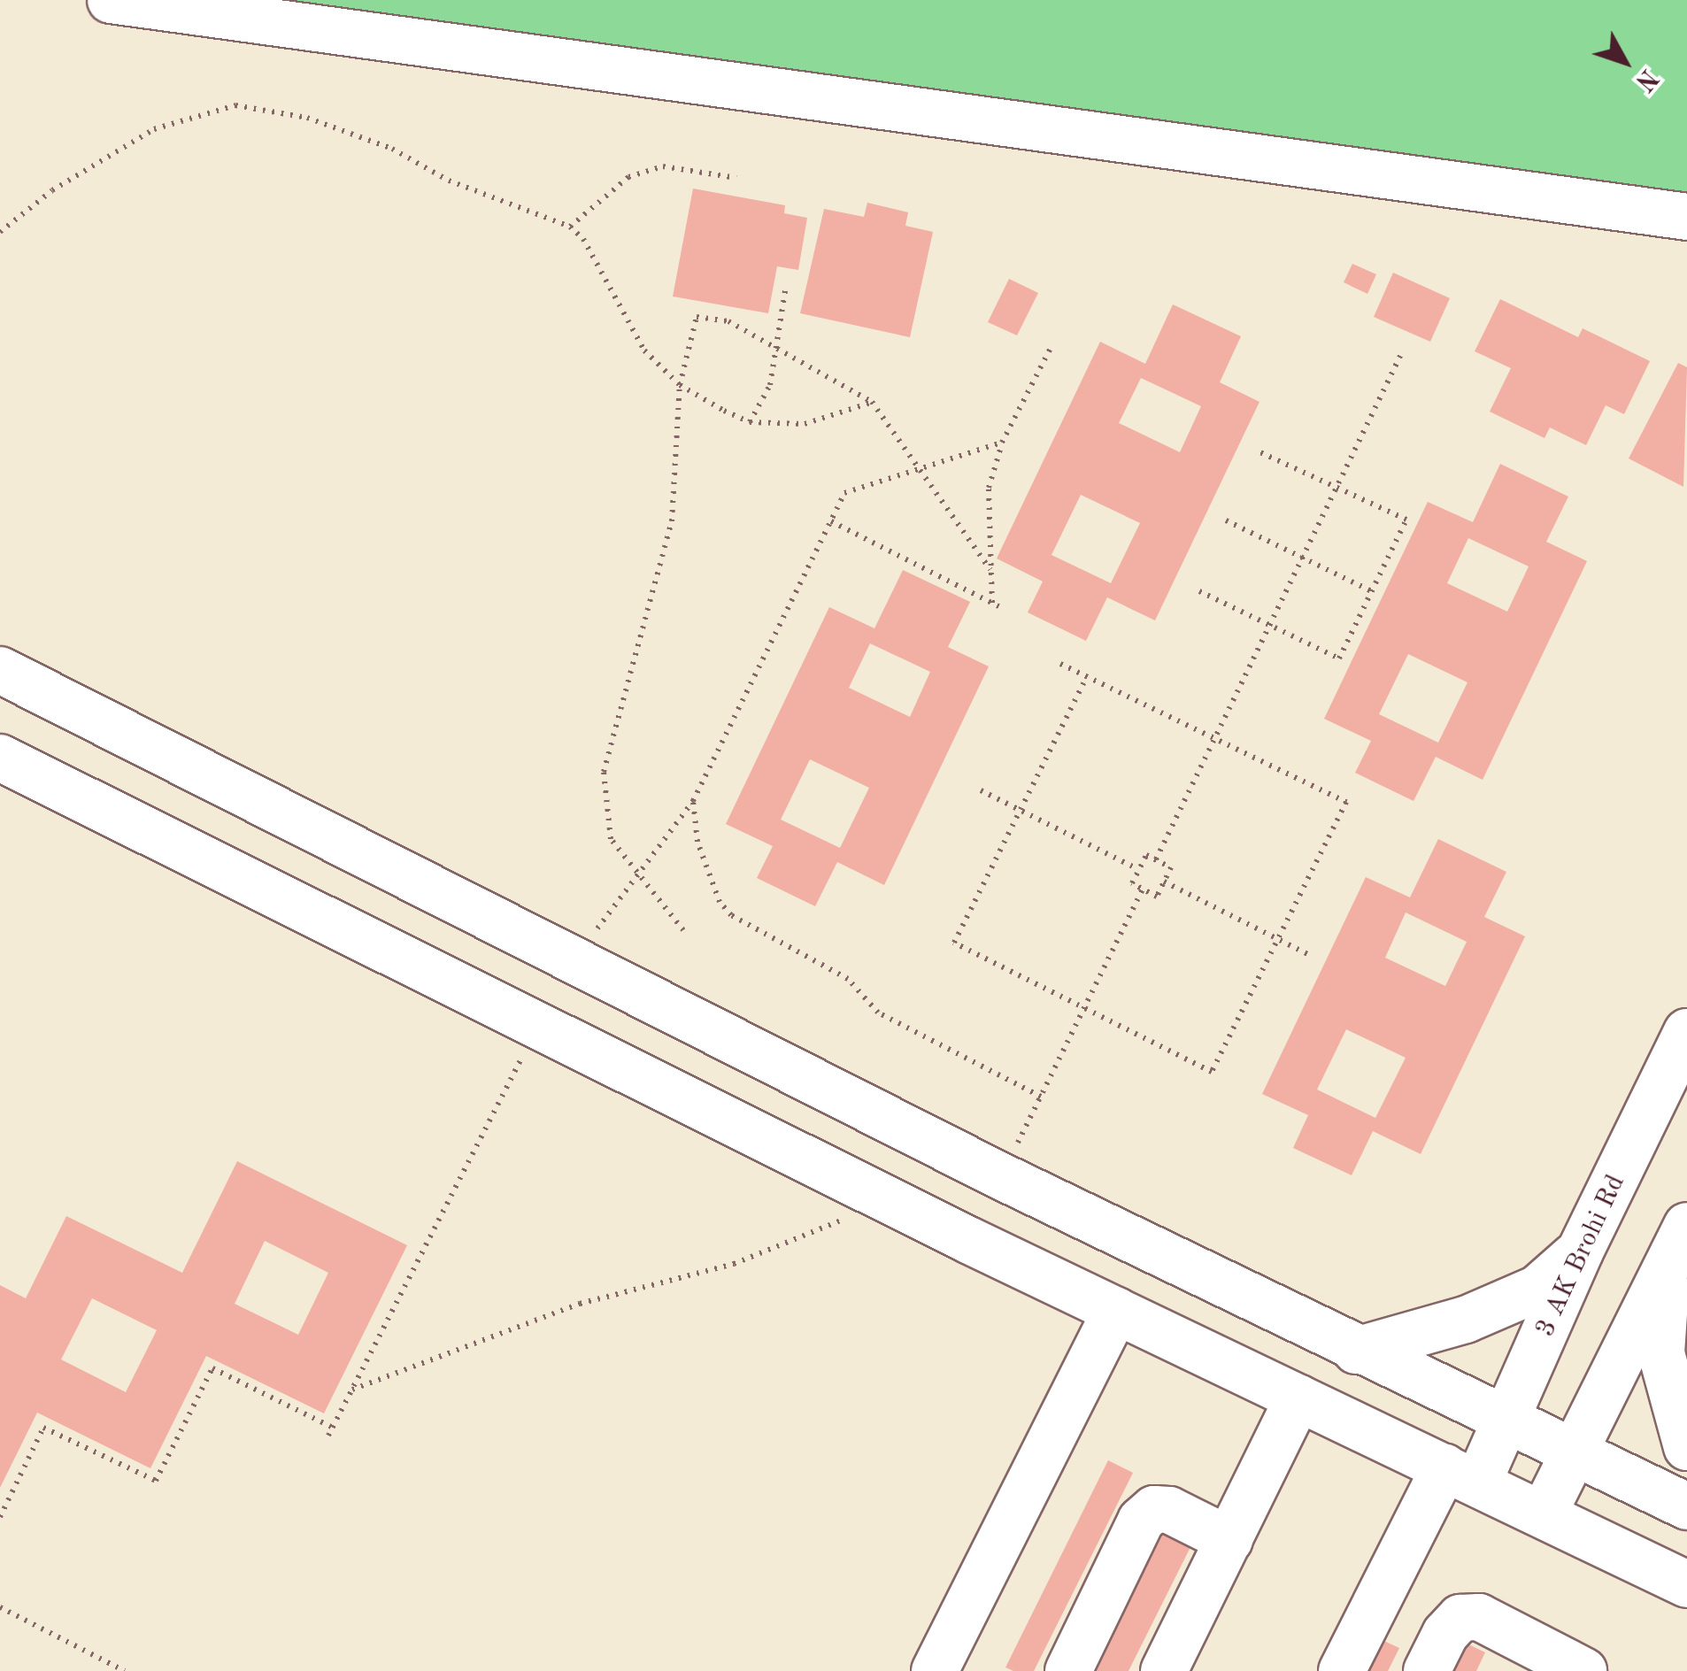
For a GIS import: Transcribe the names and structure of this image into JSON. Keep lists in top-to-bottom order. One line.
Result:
{"streets":{"street":["3 AK Brohi Rd"]},"north":"bottom right"}
